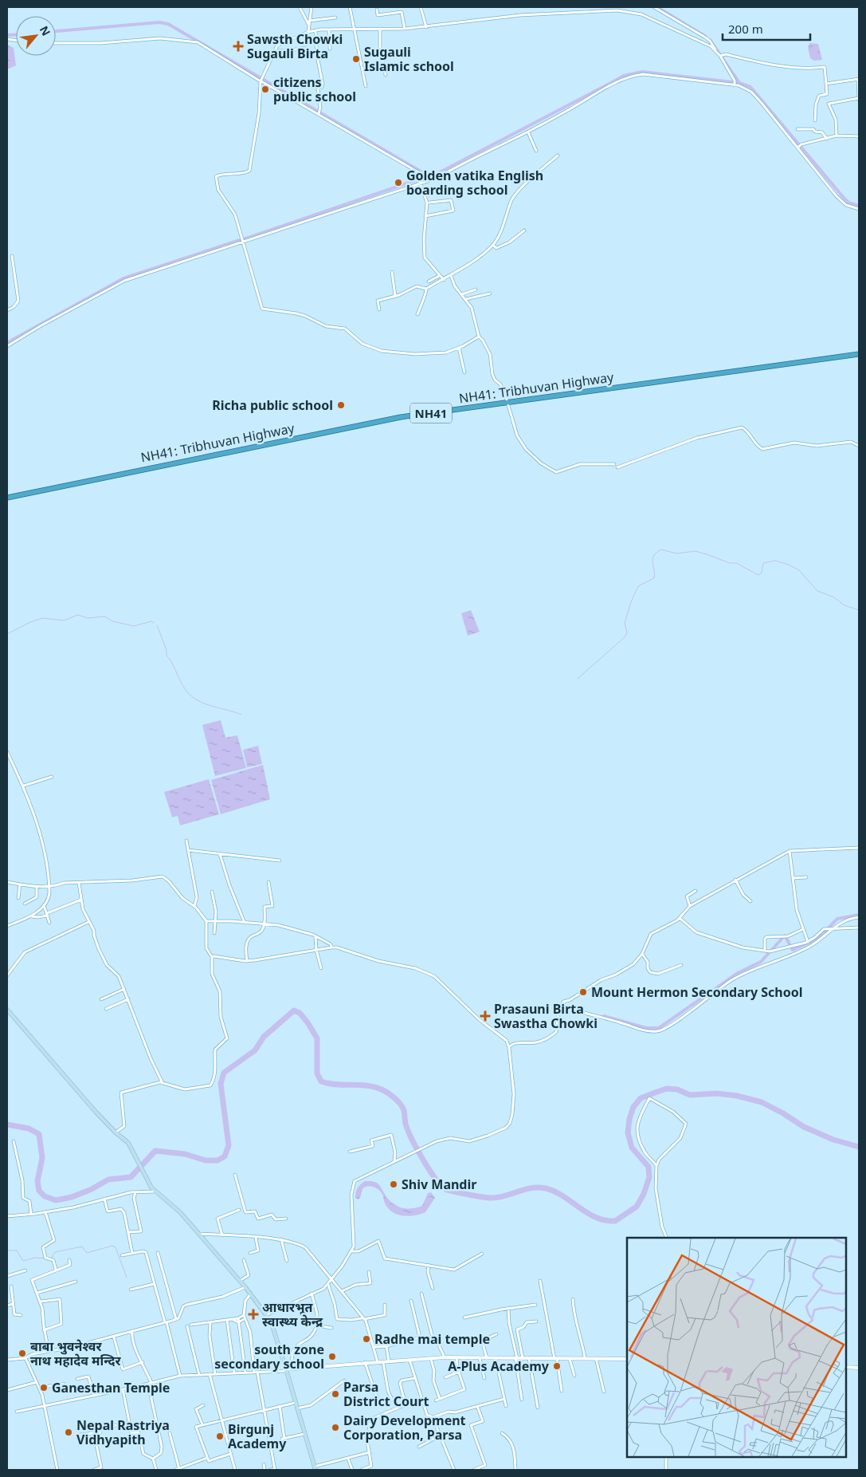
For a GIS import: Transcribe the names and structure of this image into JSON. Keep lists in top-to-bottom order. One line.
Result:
{"streets":{"highway":["NH41: Tribhuvan Highway","NH41"]},"places":{"health":["Sawsth Chowki Sugauli Birta","Prasauni Birta Swastha Chowki","आधारभूत स्वास्थ्य केन्द्र"],"other":["Sugauli Islamic school","citizens public school","Golden vatika English boarding school","Richa public school","Mount Hermon Secondary School","Shiv Mandir","Radhe mai temple","बाबा भुवनेश्वर नाथ महादेव मन्दिर","south zone secondary school","A-Plus Academy","Ganesthan Temple","Parsa District Court","Dairy Development Corporation, Parsa","Nepal Rastriya Vidhyapith","Birgunj Academy"]},"scale_bar":"200 m","north":"top right"}
